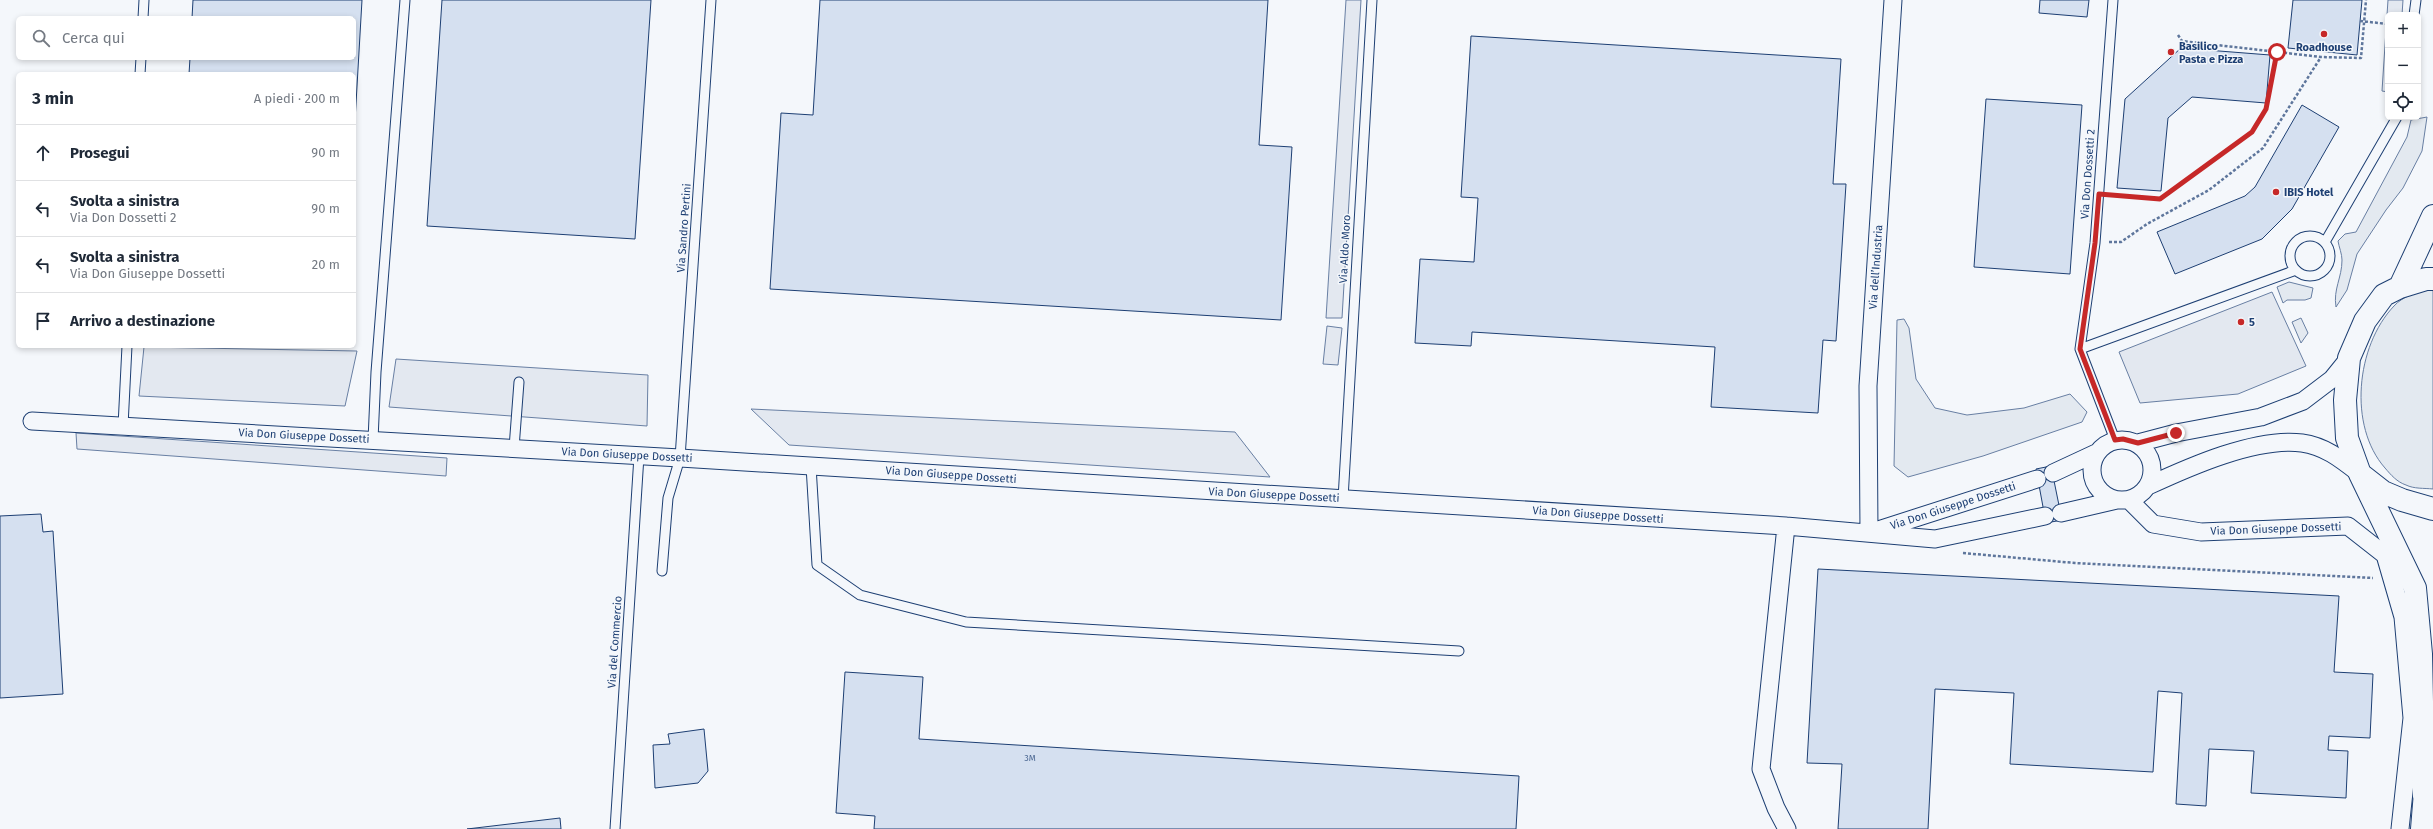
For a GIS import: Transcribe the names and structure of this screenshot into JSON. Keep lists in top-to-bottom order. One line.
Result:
{"streets":{"street":["Via dell’Industria","Via Don Giuseppe Dossetti"],"lane":["Via Don Dossetti 2","Via Sandro Pertini","Via Aldo Moro","Via del Commercio"]},"crossings":[["Via Don Dossetti 2","Via Don Giuseppe Dossetti"],["Via Sandro Pertini","Via Don Giuseppe Dossetti"],["Via Aldo Moro","Via Don Giuseppe Dossetti"],["Via dell’Industria","Via Don Giuseppe Dossetti"],["Via Don Giuseppe Dossetti","Via del Commercio"]],"places":["Roadhouse","Basilico Pasta e Pizza","IBIS Hotel","5"],"house_numbers":["3M"],"page":{"map_buttons":["+","−"],"search":"Cerca qui","heading":["3 min","A piedi · 200 m"],"list":[["Prosegui","90 m"],["Svolta a sinistra","Via Don Dossetti 2","90 m"],["Svolta a sinistra","Via Don Giuseppe Dossetti","20 m"],"Arrivo a destinazione"]}}
